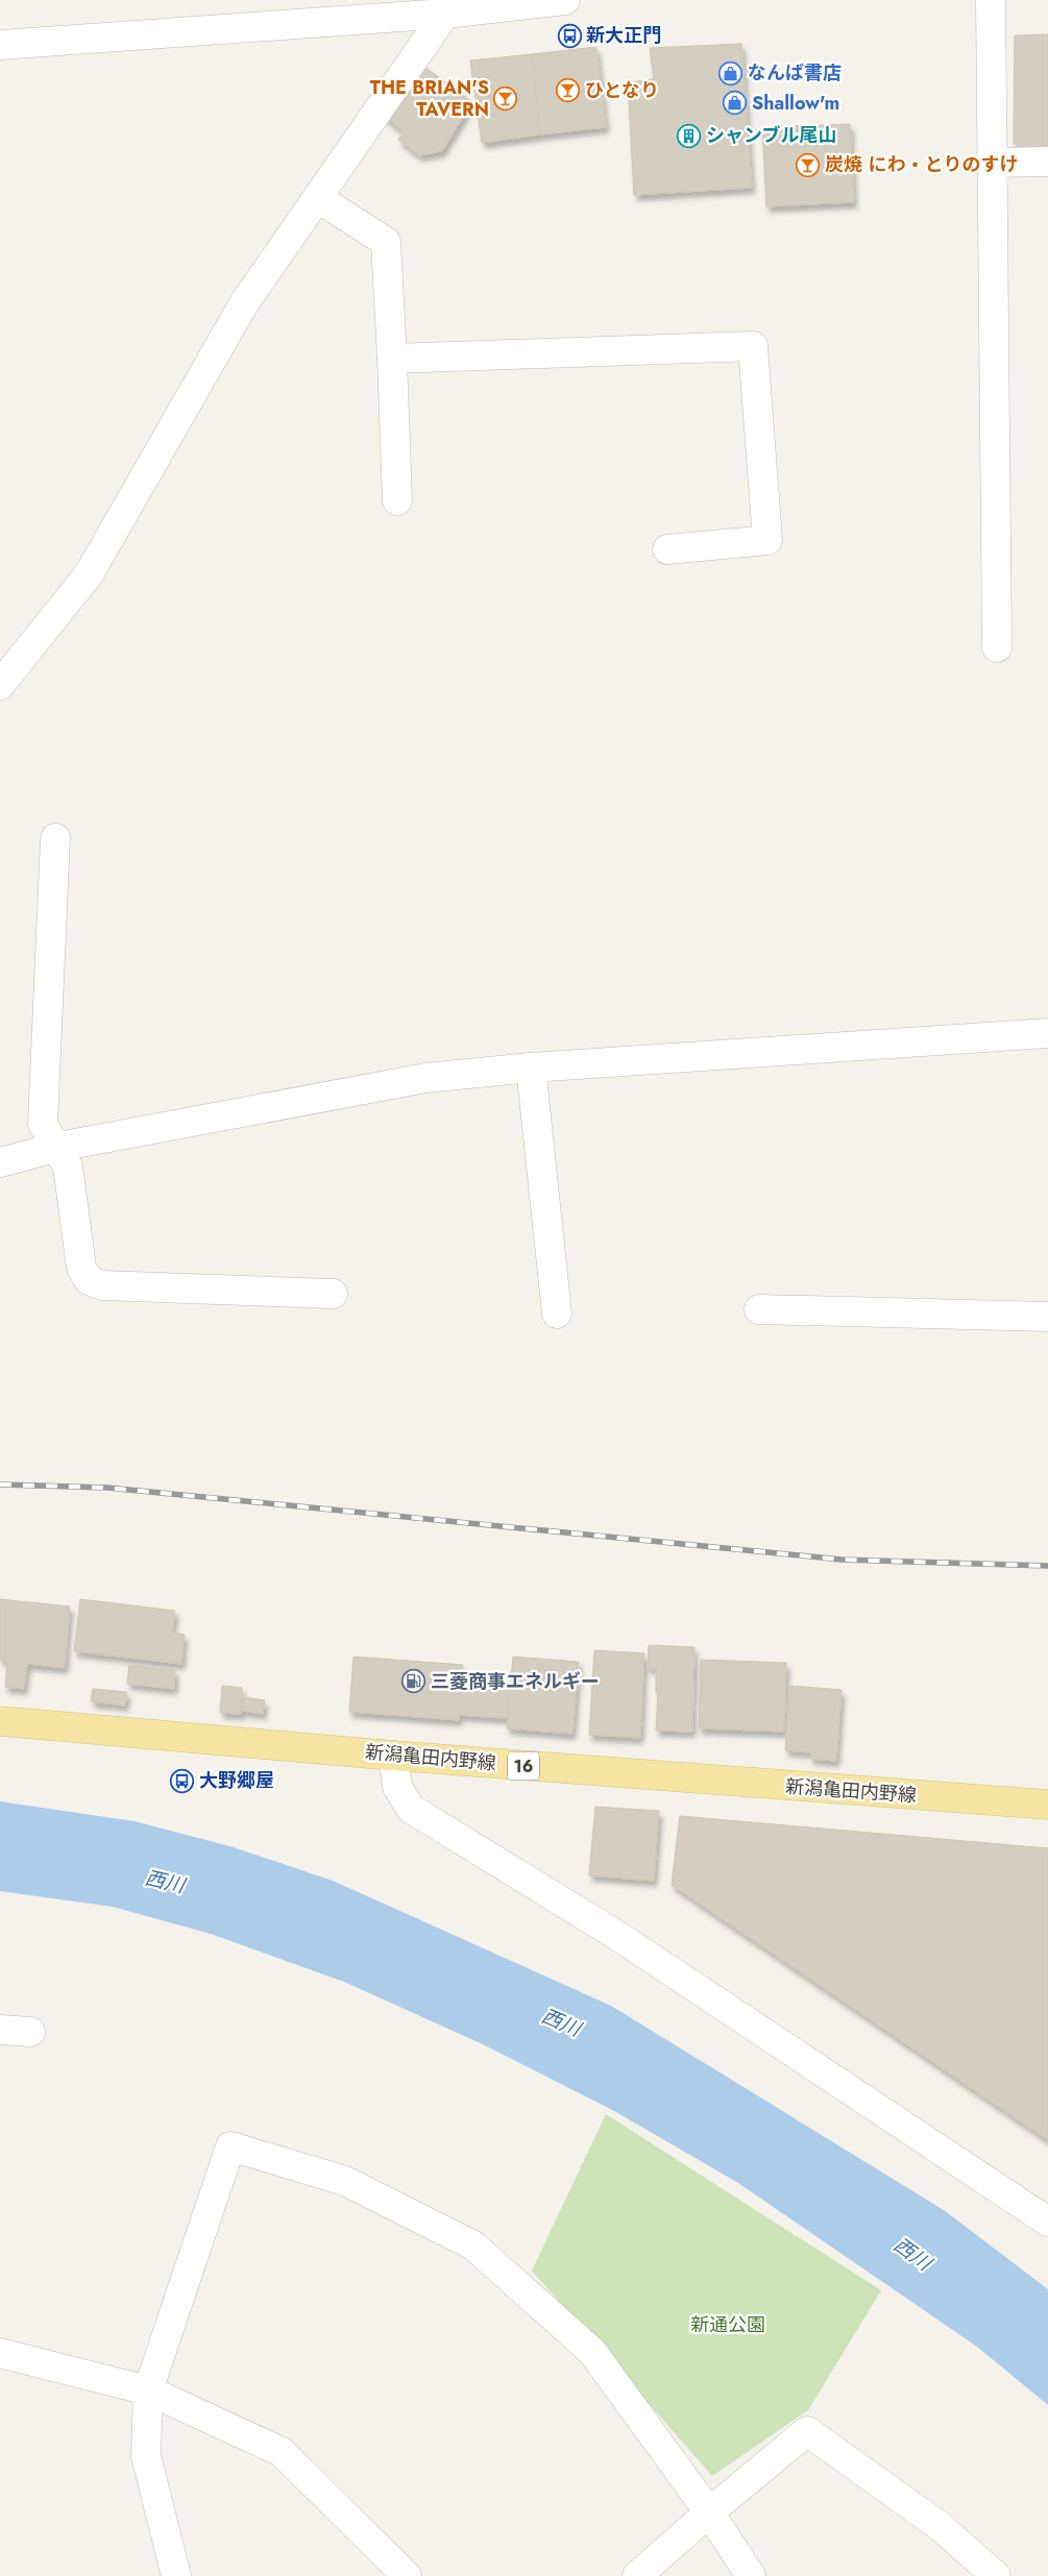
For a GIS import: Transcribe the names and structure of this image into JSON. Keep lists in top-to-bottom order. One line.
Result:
{"streets":{"main road":["新潟亀田内野線","16"]},"water":["西川"],"parks":["新通公園"],"places":{"bus stop":["新大正門","大野郷屋"],"shop":["なんば書店","Shallow'm"],"bar":["ひとなり","THE BRIAN'S TAVERN","炭焼 にわ・とりのすけ"],"building":["シャンブル尾山"],"fuel station":["三菱商事エネルギー"]}}
